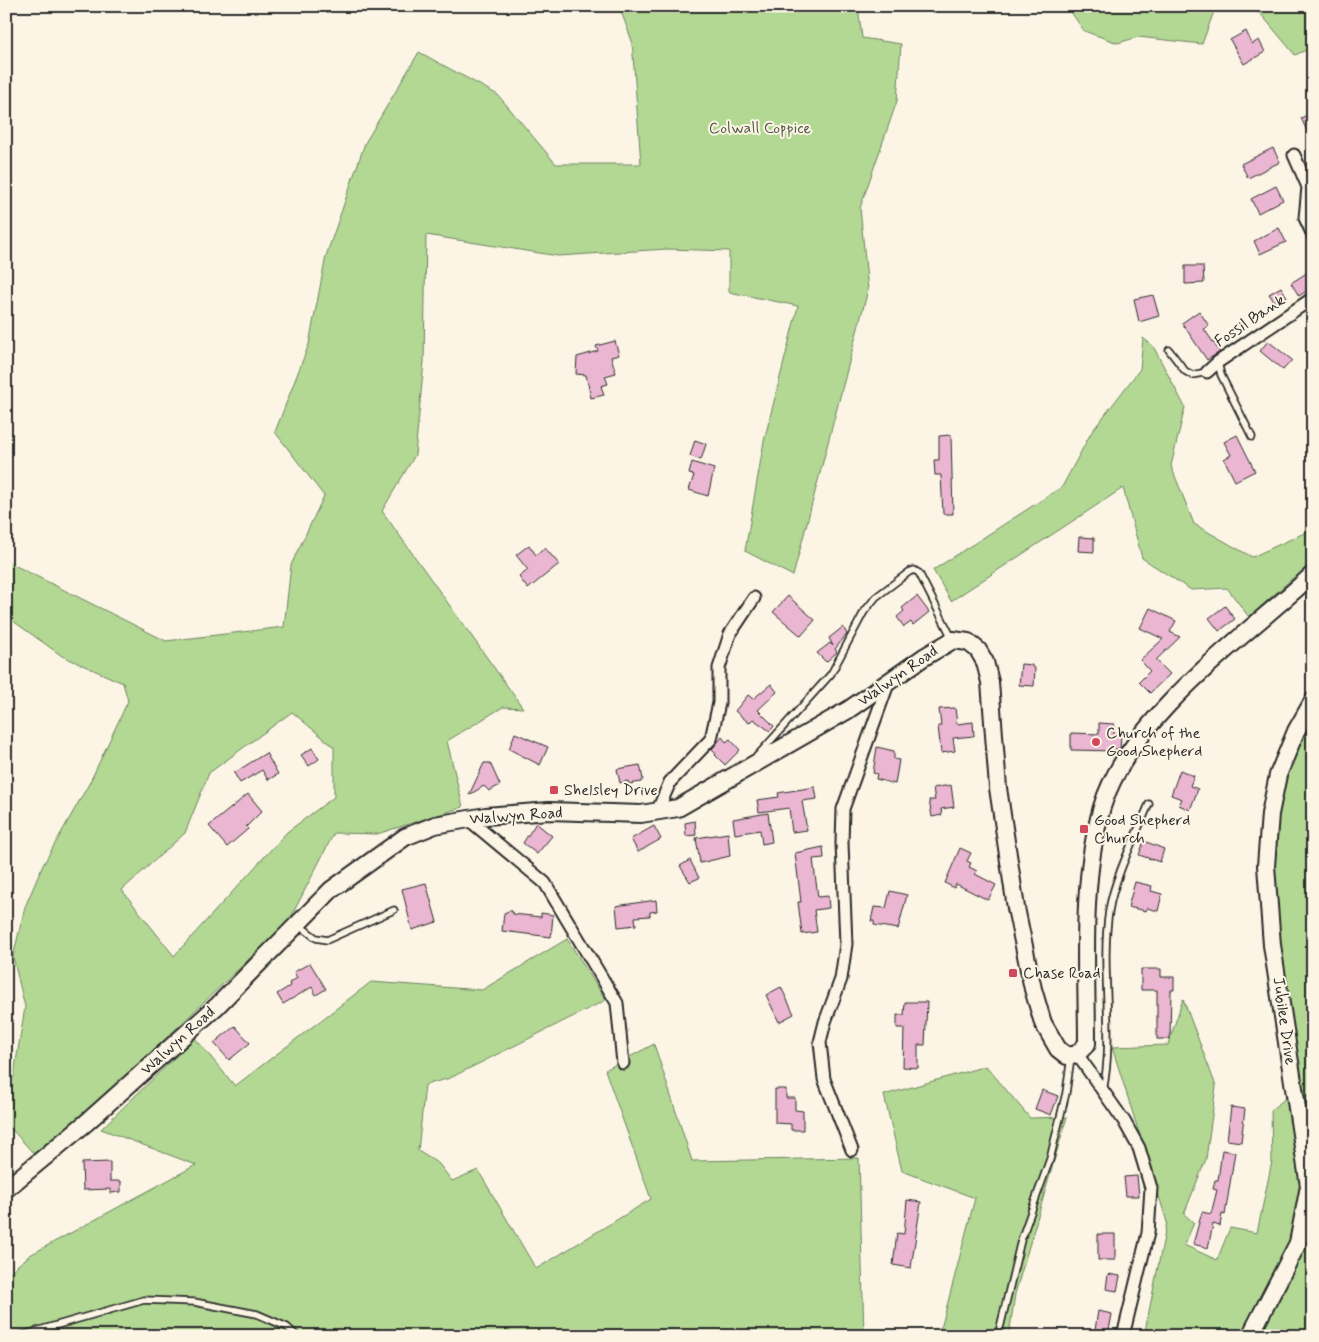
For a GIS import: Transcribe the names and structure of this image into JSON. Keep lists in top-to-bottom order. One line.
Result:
{"streets":{"main road":["Walwyn Road","Jubilee Drive"],"street":["Fossil Bank"]},"parks":["Colwall Coppice"],"places":{"other":["Church of the Good Shepherd"],"transit":["Shelsley Drive","Good Shepherd Church","Chase Road"]}}
